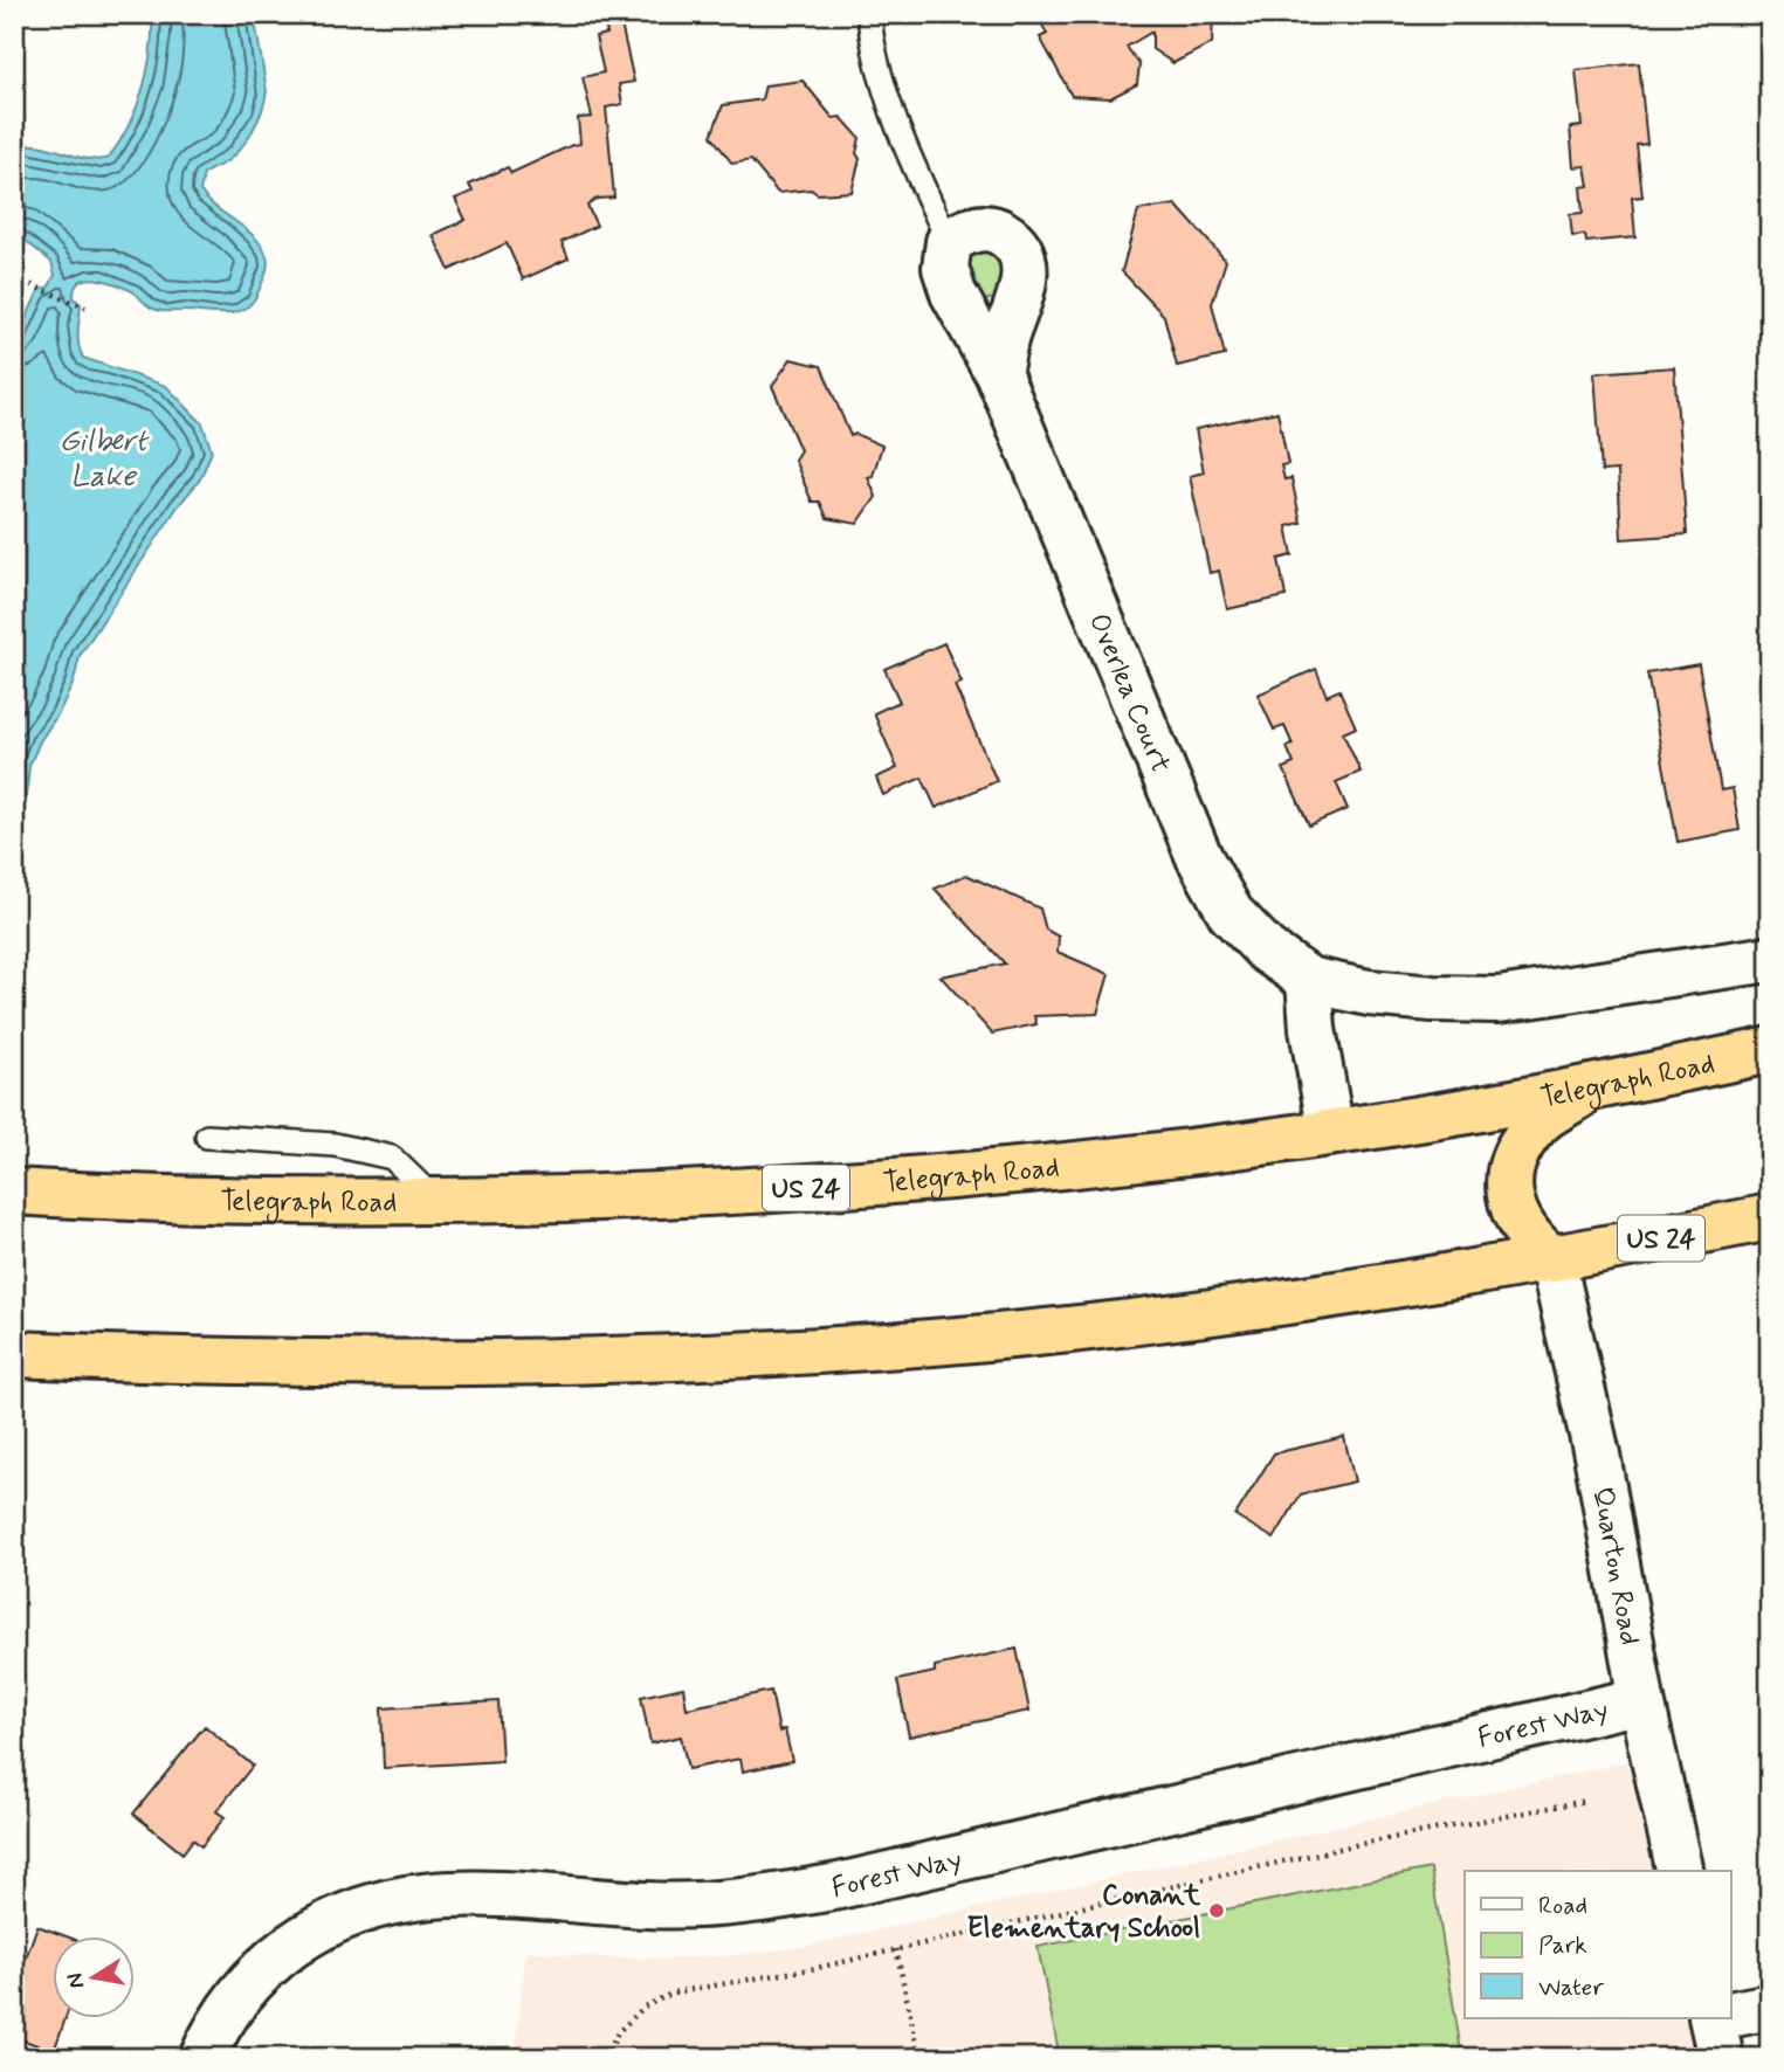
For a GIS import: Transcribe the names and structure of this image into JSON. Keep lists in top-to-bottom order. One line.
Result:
{"streets":{"highway":["Telegraph Road","US 24"],"street":["Overlea Court","Quarton Road","Forest Way"]},"crossings":[["US 24","Quarton Road"],["Quarton Road","Forest Way"]],"water":["Gilbert Lake"],"places":["Conant Elementary School"],"legend":["Road","Park","Water"],"north":"left"}
